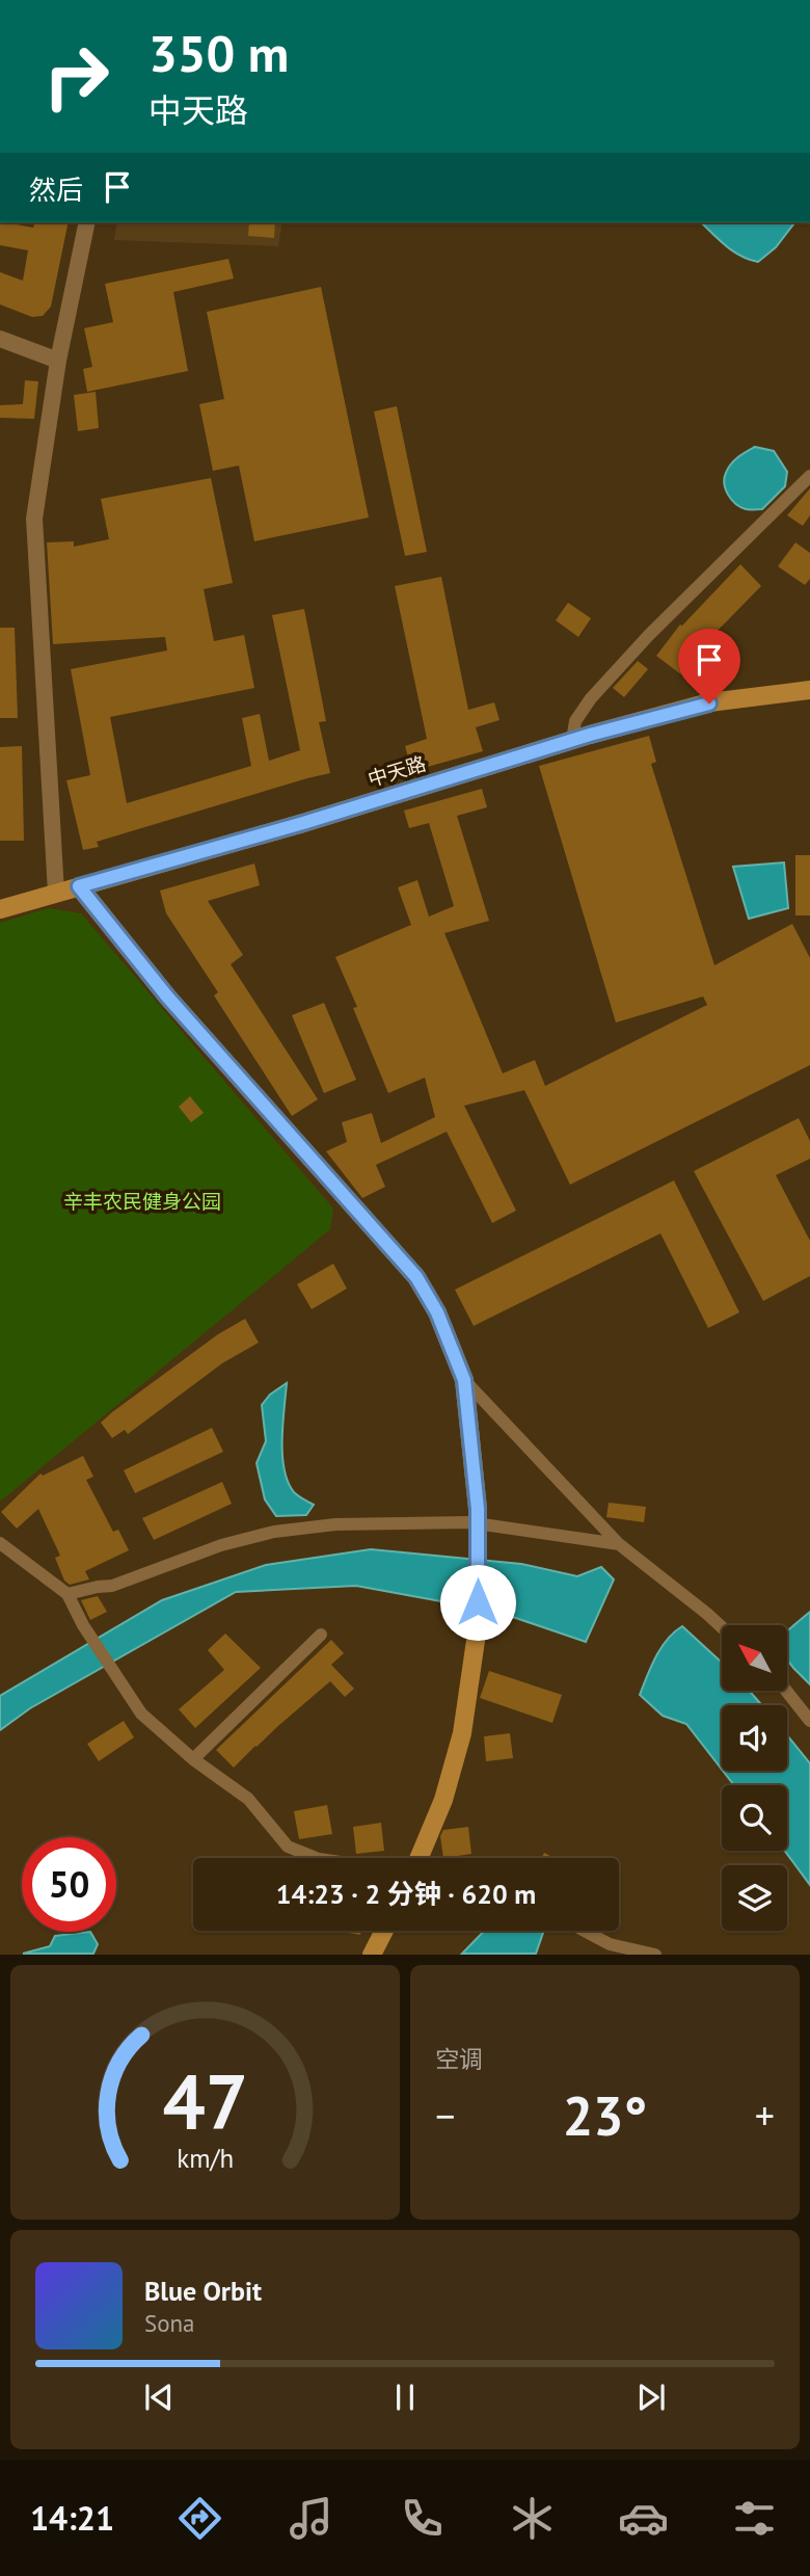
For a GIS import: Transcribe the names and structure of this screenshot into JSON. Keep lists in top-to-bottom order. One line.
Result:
{"streets":{"main road":["中天路"]},"parks":["辛丰农民健身公园"],"north":"top left","page":{"turn":["350 m","中天路"],"then":"然后","limit":"50","trip":"14:23 · 2 分钟 · 620 m","tile":"空调","heat":["−","23°","+"],"song":["Blue Orbit","Sona"],"tabs":"14:21","gauge":["47","km/h"]}}
